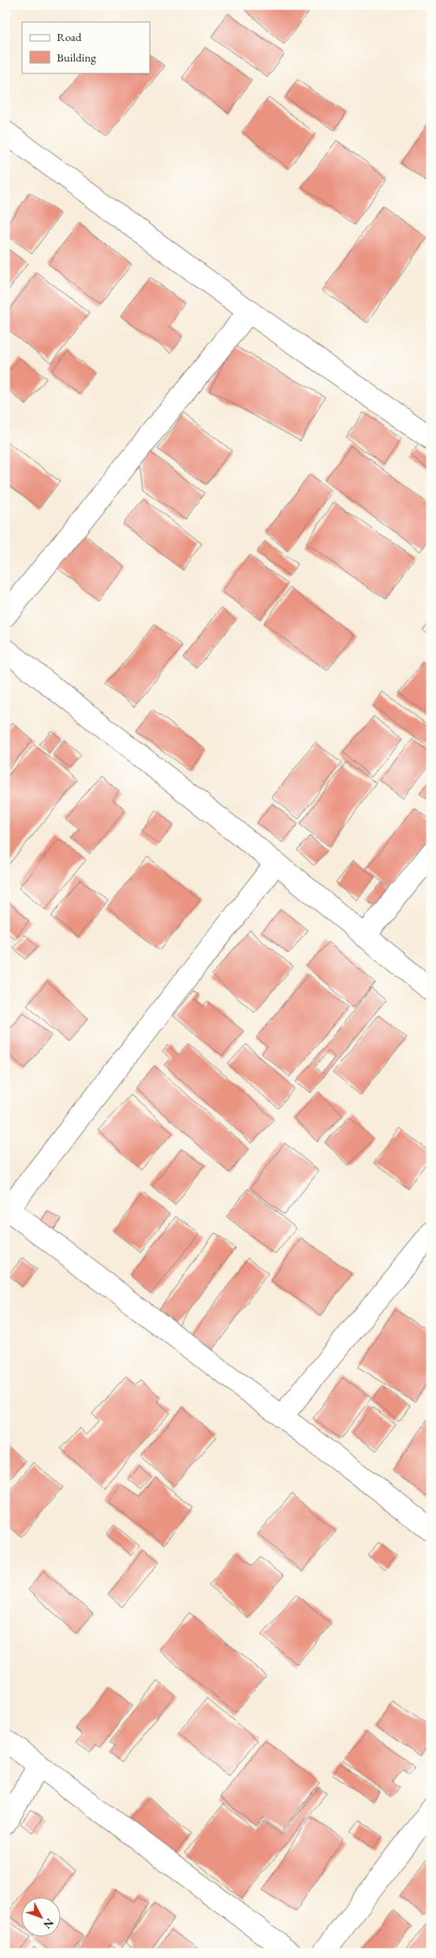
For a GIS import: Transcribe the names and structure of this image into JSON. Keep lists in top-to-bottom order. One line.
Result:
{"legend":["Road","Building"],"north":"bottom right"}
